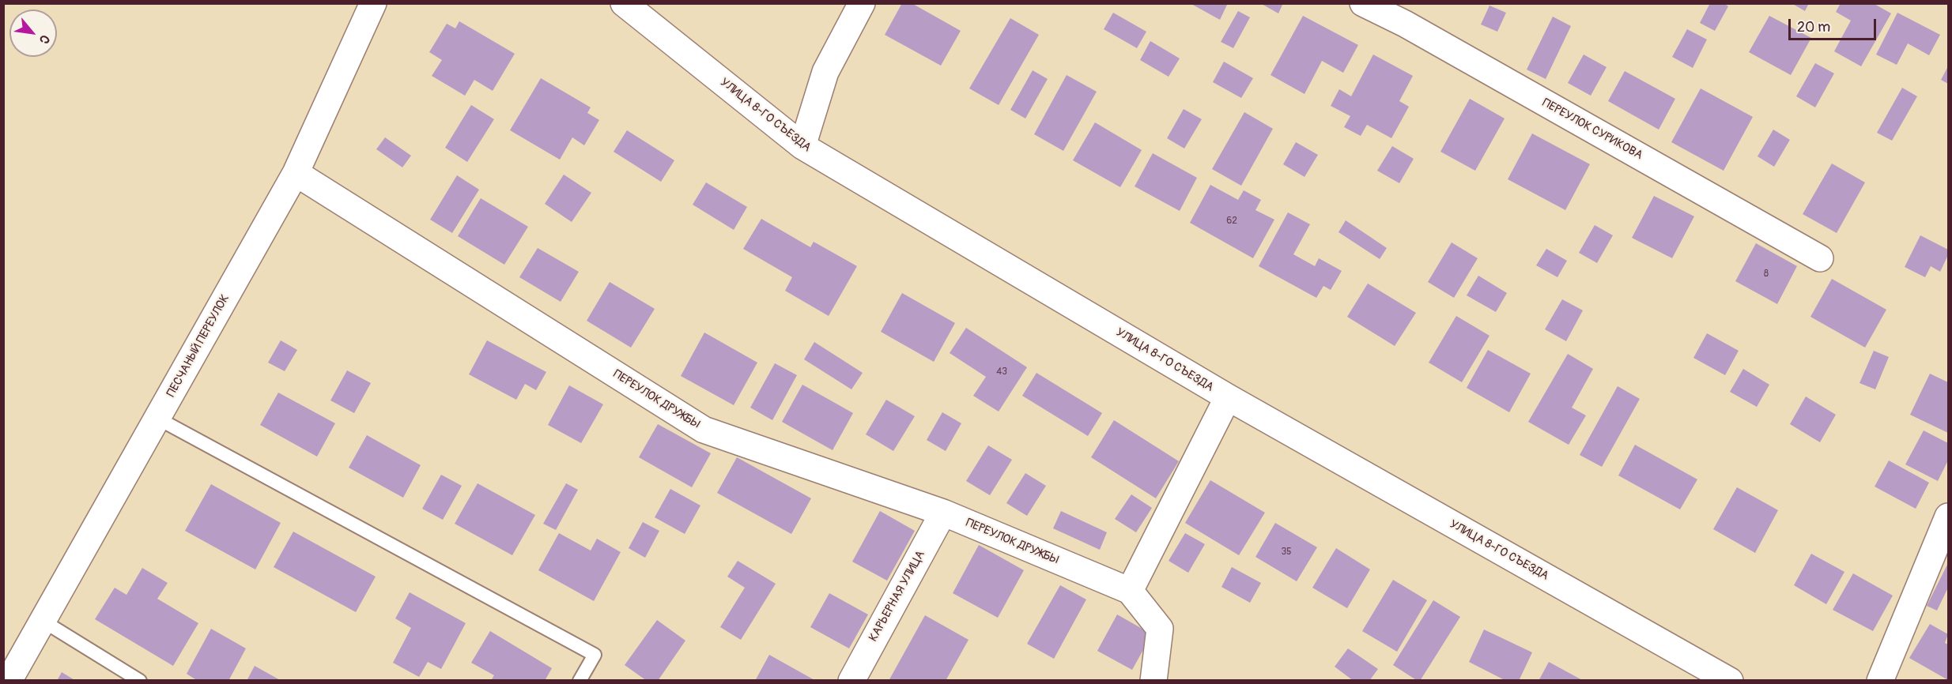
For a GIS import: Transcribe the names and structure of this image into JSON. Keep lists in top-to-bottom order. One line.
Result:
{"streets":{"street":["УЛИЦА 8-ГО СЪЕЗДА","ПЕРЕУЛОК СУРИКОВА","ПЕСЧАНЫЙ ПЕРЕУЛОК","ПЕРЕУЛОК ДРУЖБЫ","КАРЬЕРНАЯ УЛИЦА"]},"crossings":[["ПЕСЧАНЫЙ ПЕРЕУЛОК","ПЕРЕУЛОК ДРУЖБЫ"],["ПЕРЕУЛОК ДРУЖБЫ","КАРЬЕРНАЯ УЛИЦА"]],"house_numbers":["62","8","43","35"],"scale_bar":"20 m","north":"bottom right"}
